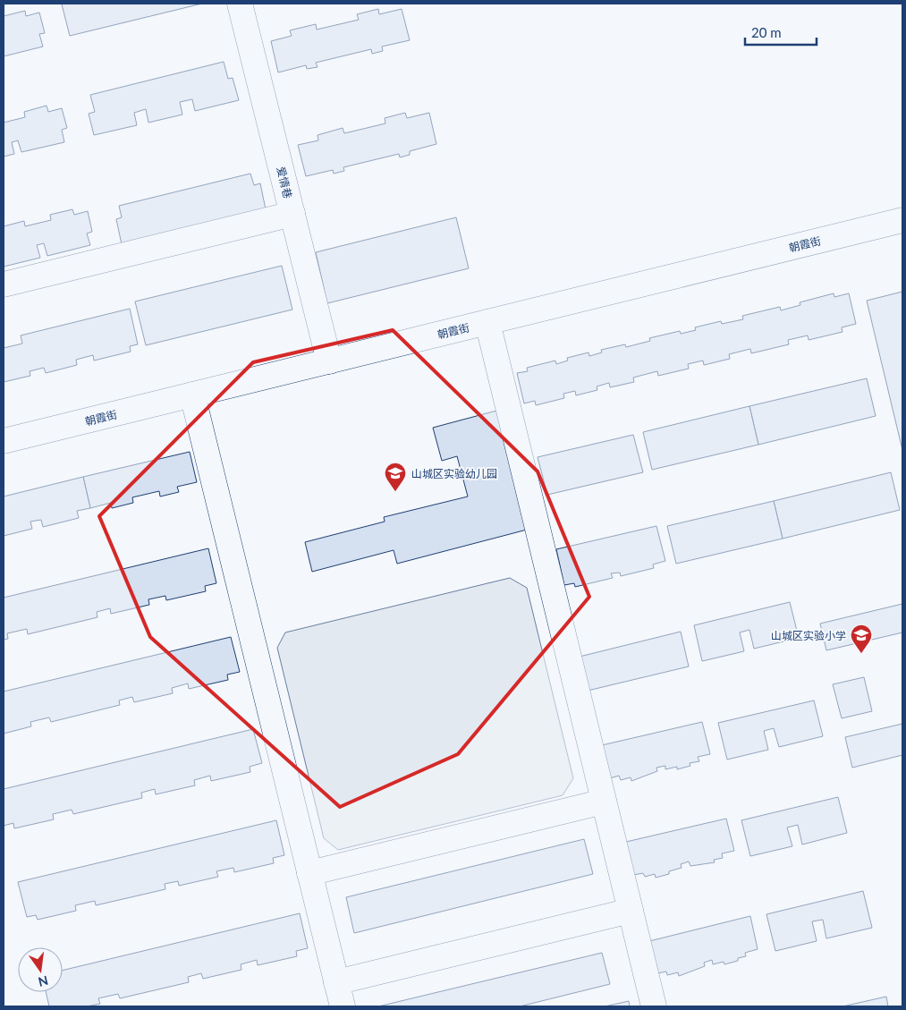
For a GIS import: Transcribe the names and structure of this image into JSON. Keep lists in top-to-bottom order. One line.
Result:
{"streets":{"street":["爱情巷","朝霞街"]},"crossings":[["爱情巷","朝霞街"]],"places":{"school or university":["山城区实验幼儿园","山城区实验小学"]},"scale_bar":"20 m","north":"bottom"}
